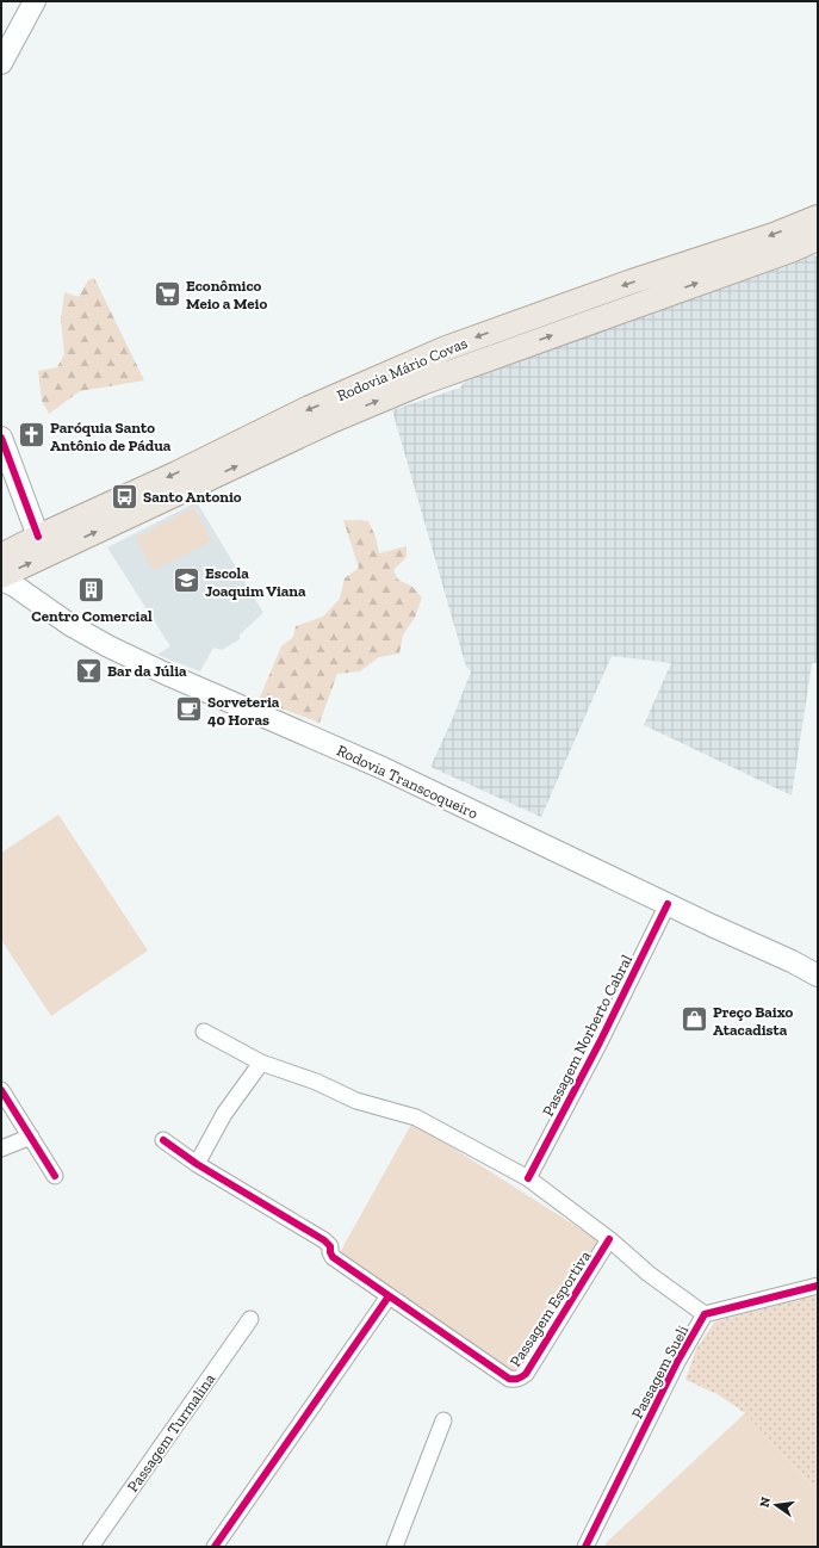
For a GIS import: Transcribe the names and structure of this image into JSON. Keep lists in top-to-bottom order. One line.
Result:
{"streets":{"main road":["Rodovia Mário Covas","Rodovia Transcoqueiro"],"street":["Passagem Norberto Cabral","Passagem Esportiva","Passagem Sueli","Passagem Turmalina"]},"crossings":[["Rodovia Mário Covas","Rodovia Transcoqueiro"],["Rodovia Transcoqueiro","Passagem Norberto Cabral"]],"places":{"supermarket":["Econômico Meio a Meio"],"church":["Paróquia Santo Antônio de Pádua"],"bus stop":["Santo Antonio"],"school or university":["Escola Joaquim Viana"],"building":["Centro Comercial"],"bar":["Bar da Júlia"],"cafe":["Sorveteria 40 Horas"],"shop":["Preço Baixo Atacadista"]},"north":"left"}
